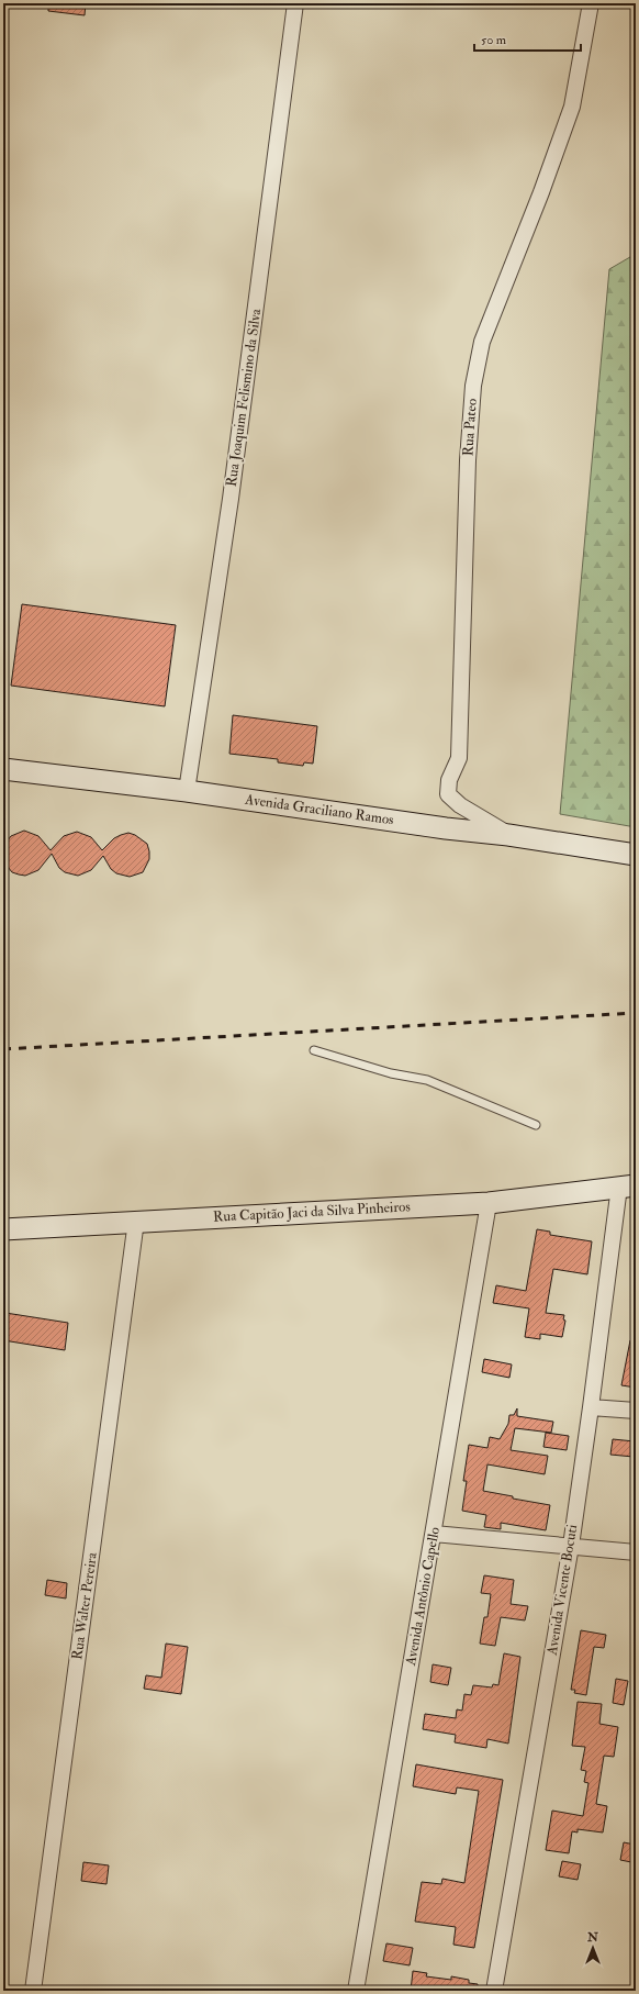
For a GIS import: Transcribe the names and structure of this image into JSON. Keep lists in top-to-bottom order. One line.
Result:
{"streets":{"street":["Rua Joaquim Felismino da Silva","Rua Pateo","Avenida Graciliano Ramos","Rua Capitão Jaci da Silva Pinheiros","Avenida Vicente Bocuti","Avenida Antônio Capello","Rua Walter Pereira"]},"crossings":[["Rua Joaquim Felismino da Silva","Avenida Graciliano Ramos"],["Rua Pateo","Avenida Graciliano Ramos"],["Rua Capitão Jaci da Silva Pinheiros","Avenida Vicente Bocuti"],["Rua Capitão Jaci da Silva Pinheiros","Avenida Antônio Capello"],["Rua Capitão Jaci da Silva Pinheiros","Rua Walter Pereira"]],"scale_bar":"50 m","north":"top"}
